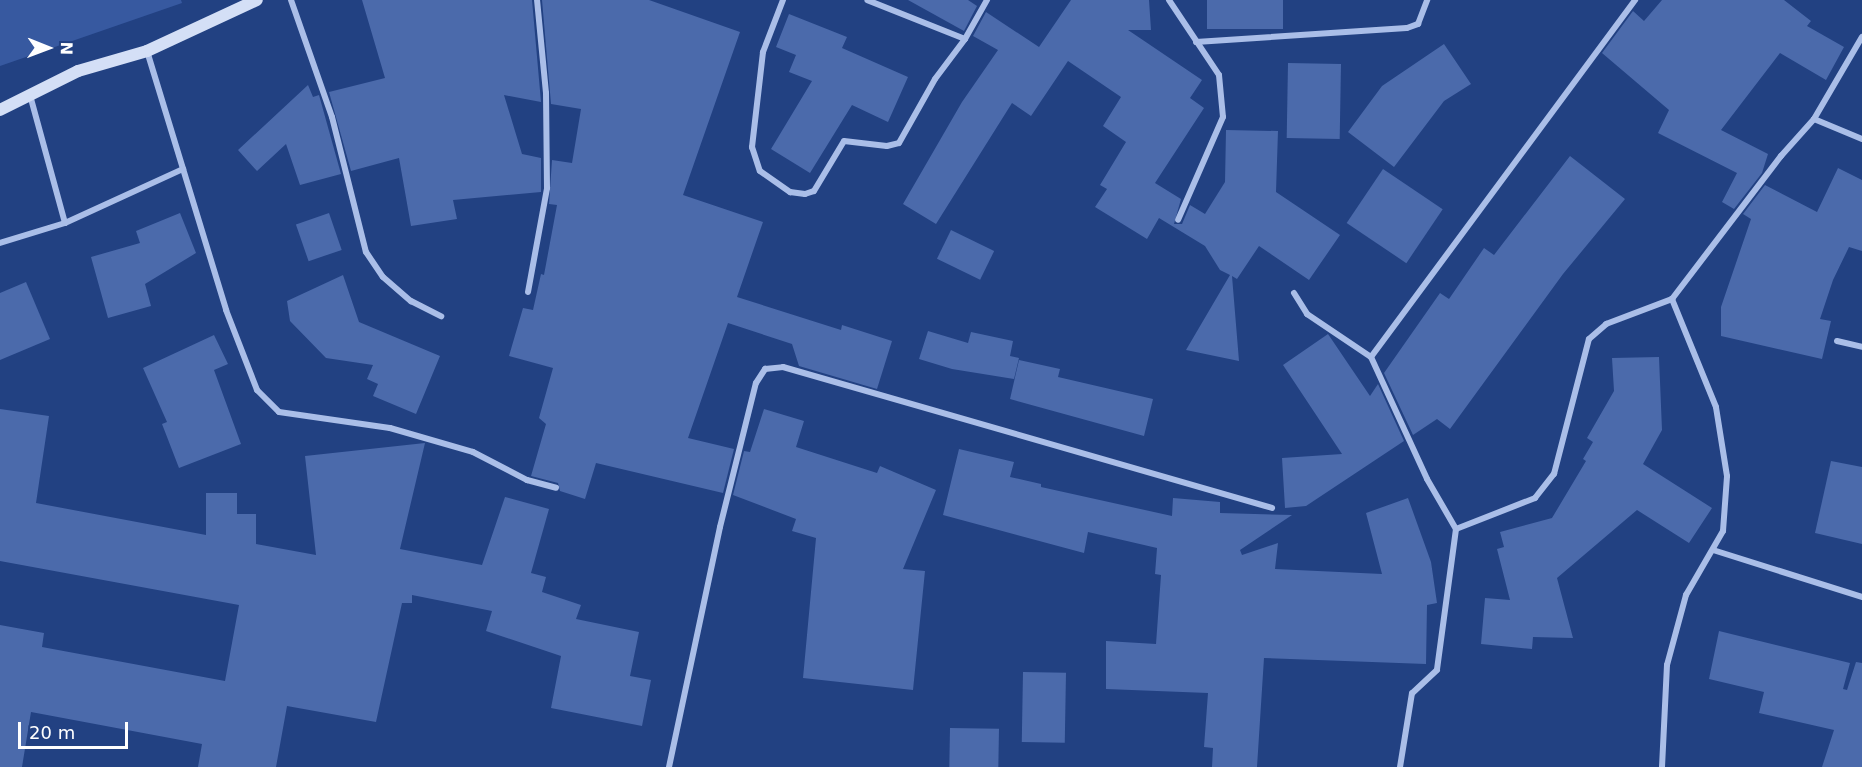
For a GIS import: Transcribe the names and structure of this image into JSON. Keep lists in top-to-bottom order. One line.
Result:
{"scale_bar":"20 m","north":"right"}
